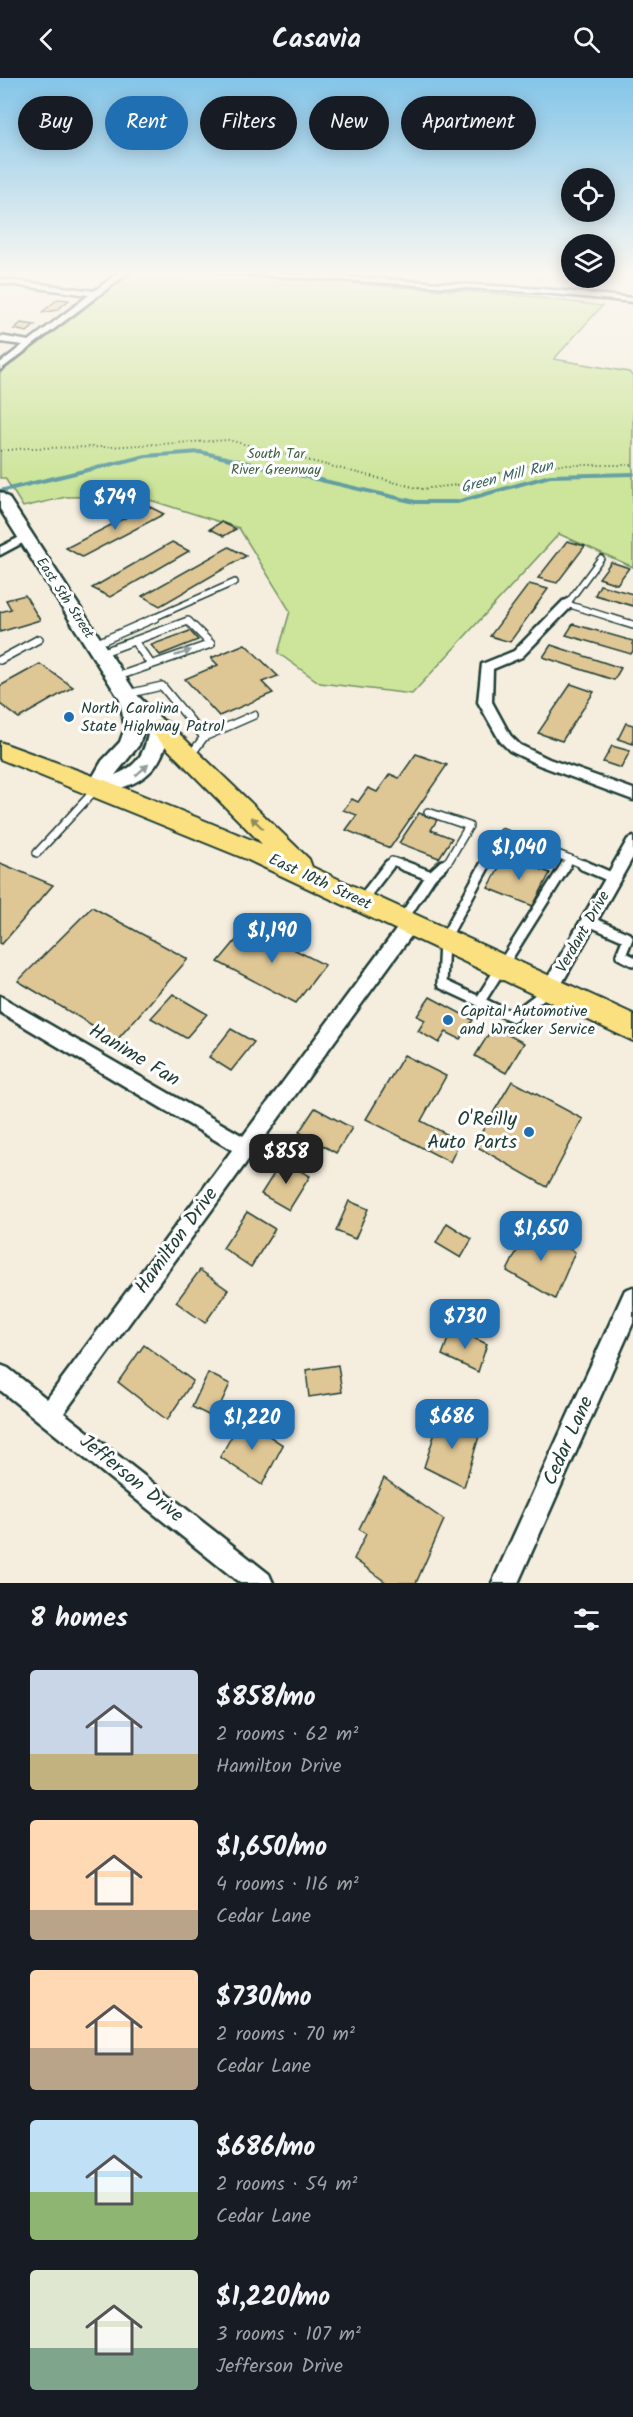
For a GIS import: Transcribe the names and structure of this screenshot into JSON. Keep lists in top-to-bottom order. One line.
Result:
{"streets":{"main road":["East 5th Street","East 10th Street"],"street":["Verdant Drive","Hanime Fan","Hamilton Drive","Cedar Lane","Jefferson Drive"]},"crossings":[["East 5th Street","East 10th Street"],["East 10th Street","Verdant Drive"],["East 10th Street","Hamilton Drive"],["Hanime Fan","Hamilton Drive"],["Hamilton Drive","Jefferson Drive"]],"water":["Green Mill Run"],"parks":["South Tar River Greenway"],"places":["North Carolina State Highway Patrol","Capital Automotive and Wrecker Service","O'Reilly Auto Parts"],"page":{"header":"Casavia","chip":["Buy","Rent","Filters","New","Apartment"],"price":["$749","$1,040","$1,190","$858","$1,650","$730","$686","$1,220"],"heading":"8 homes","list":[{"name":"$858/mo","note":"2 rooms · 62 m² · Hamilton Drive"},{"name":"$1,650/mo","note":"4 rooms · 116 m² · Cedar Lane"},{"name":"$730/mo","note":"2 rooms · 70 m² · Cedar Lane"},{"name":"$686/mo","note":"2 rooms · 54 m² · Cedar Lane"},{"name":"$1,220/mo","note":"3 rooms · 107 m² · Jefferson Drive"}]}}
